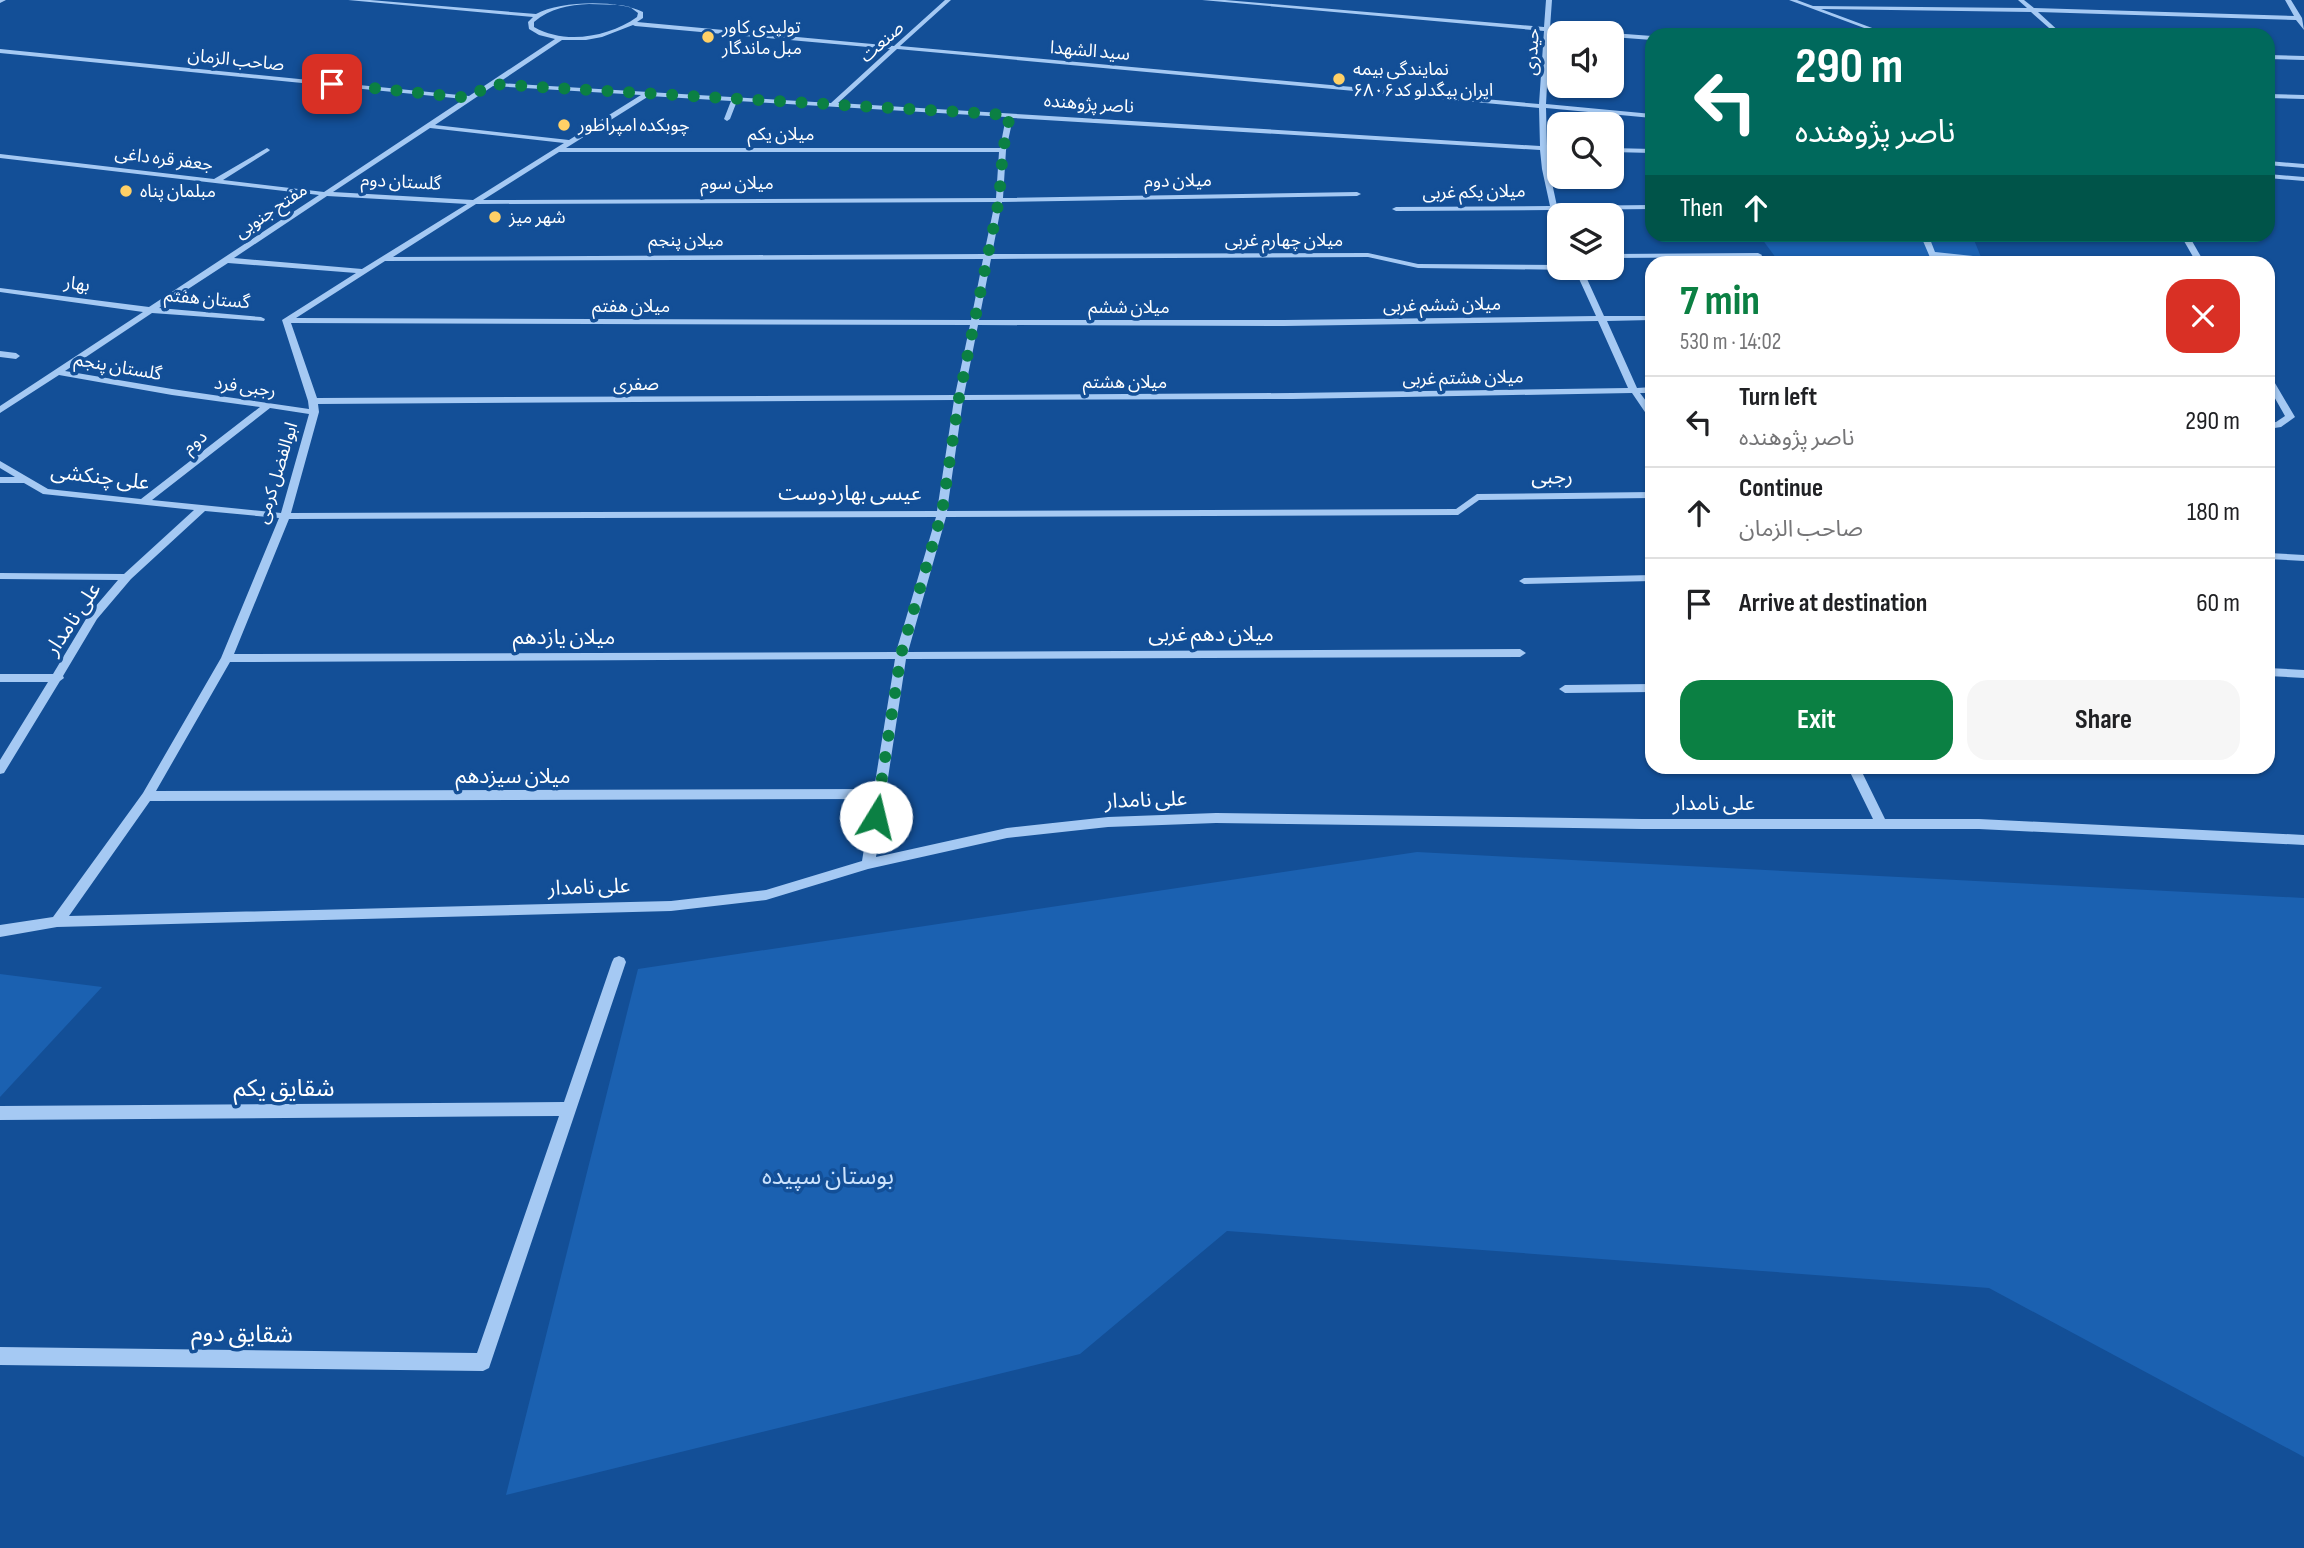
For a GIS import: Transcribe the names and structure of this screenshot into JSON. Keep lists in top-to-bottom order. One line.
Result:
{"streets":{"street":["صنعت","سید الشهدا","حیدری","صاحب الزمان","ناصر پژوهنده","میلان یکم","جعفر قره داغی","میلان دوم","گلستان دوم","میلان سوم","میلان یکم غربی","مفتح جنوبی","میلان پنجم","میلان چهارم غربی","بهار","گستان هفتم","میلان ششم غربی","میلان هفتم","میلان ششم","گلستان پنجم","میلان هشتم غربی","میلان هشتم","صفری","رجبی فرد","دوم","ابوالفضل کرمی","علی چنکشی","رجبی","عیسی بهاردوست","علی نامدار","میلان دهم غربی","میلان یازدهم","میلان سیزدهم","شقایق یکم","شقایق دوم"]},"crossings":[["صنعت","سید الشهدا"],["صنعت","ناصر پژوهنده"],["سید الشهدا","حیدری"],["حیدری","ناصر پژوهنده"],["صاحب الزمان","مفتح جنوبی"],["ناصر پژوهنده","مفتح جنوبی"],["جعفر قره داغی","گلستان دوم"],["جعفر قره داغی","مفتح جنوبی"],["میلان دوم","میلان سوم"],["گلستان دوم","میلان سوم"],["گلستان دوم","مفتح جنوبی"],["مفتح جنوبی","بهار"],["مفتح جنوبی","گستان هفتم"],["مفتح جنوبی","گلستان پنجم"],["میلان پنجم","میلان چهارم غربی"],["بهار","گستان هفتم"],["میلان ششم غربی","میلان ششم"],["میلان هفتم","میلان ششم"],["میلان هفتم","ابوالفضل کرمی"],["گلستان پنجم","رجبی فرد"],["میلان هشتم غربی","میلان هشتم"],["میلان هشتم","صفری"],["صفری","رجبی فرد"],["صفری","ابوالفضل کرمی"],["رجبی فرد","دوم"],["رجبی فرد","ابوالفضل کرمی"],["دوم","علی چنکشی"],["ابوالفضل کرمی","علی چنکشی"],["ابوالفضل کرمی","عیسی بهاردوست"],["ابوالفضل کرمی","علی نامدار"],["ابوالفضل کرمی","میلان یازدهم"],["ابوالفضل کرمی","میلان سیزدهم"],["علی چنکشی","عیسی بهاردوست"],["علی چنکشی","علی نامدار"],["رجبی","عیسی بهاردوست"],["میلان دهم غربی","میلان یازدهم"],["شقایق یکم","شقایق دوم"]],"parks":["بوستان سپیده"],"places":["تولیدی کاور مبل ماندگار","نمایندگی بیمه ایران بیگدلو کد۶۸۰۶","چوبکده امپراطور","مبلمان پناه","شهر میز"],"page":{"turn":["290 m","ناصر پژوهنده"],"then":"Then","heading":["7 min","530 m · 14:02"],"list":[{"name":"Turn left","note":"ناصر پژوهنده","value":"290 m"},{"name":"Continue","note":"صاحب الزمان","value":"180 m"},{"name":"Arrive at destination","value":"60 m"}],"buttons":["Exit","Share"]}}
